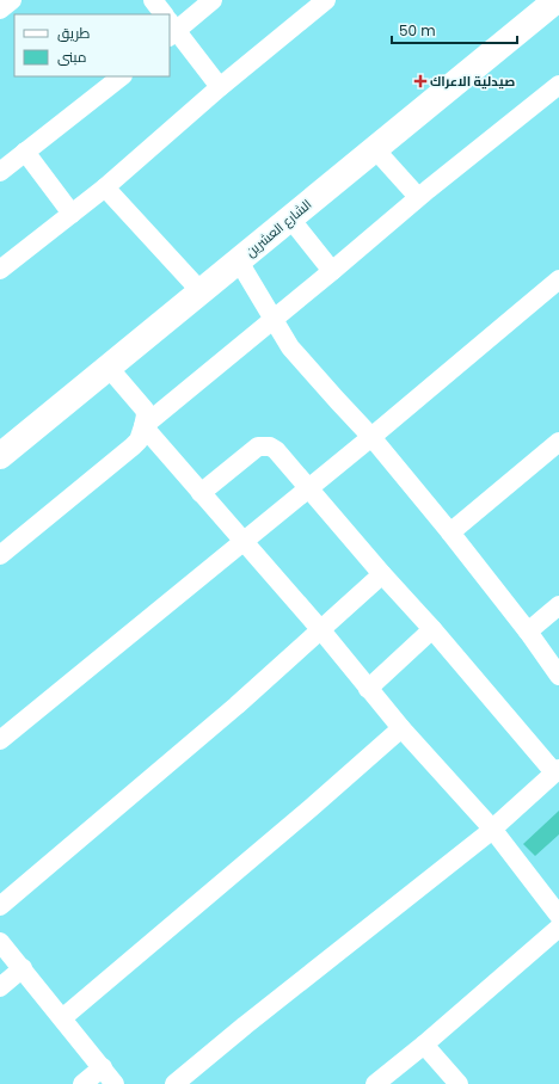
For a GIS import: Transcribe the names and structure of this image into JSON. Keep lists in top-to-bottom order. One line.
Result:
{"streets":{"street":["الشارع العشرين"]},"places":{"health":["صيدلية الاعراك"]},"legend":["طريق","مبنى"],"scale_bar":"50 m"}
